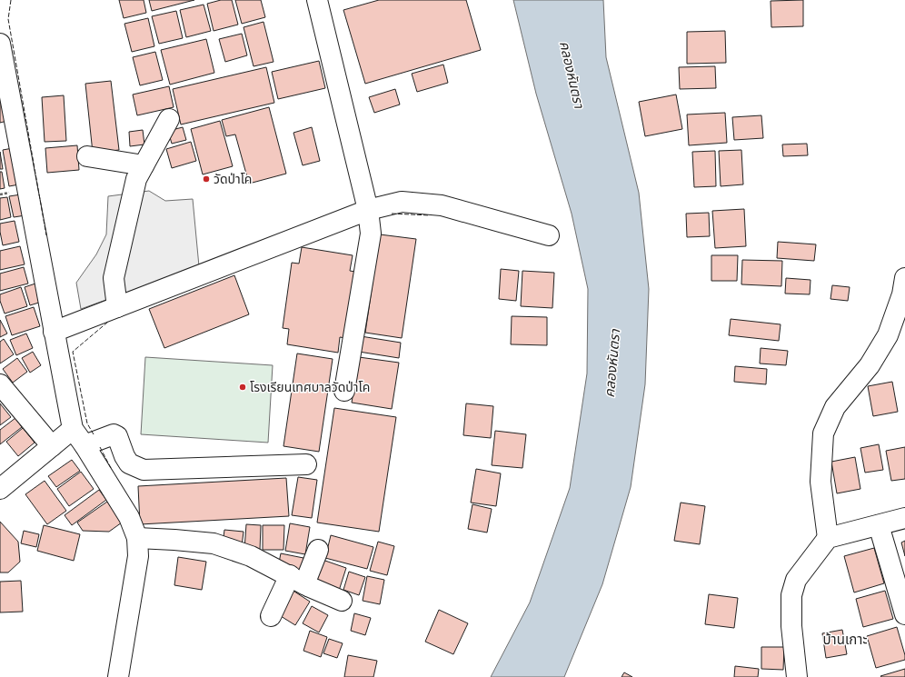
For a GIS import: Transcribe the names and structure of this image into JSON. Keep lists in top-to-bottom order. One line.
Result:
{"districts":["บ้านเกาะ"],"water":["คลองหันตรา"],"places":["วัดป่าโค","โรงเรียนเทศบาลวัดป่าโค"]}
